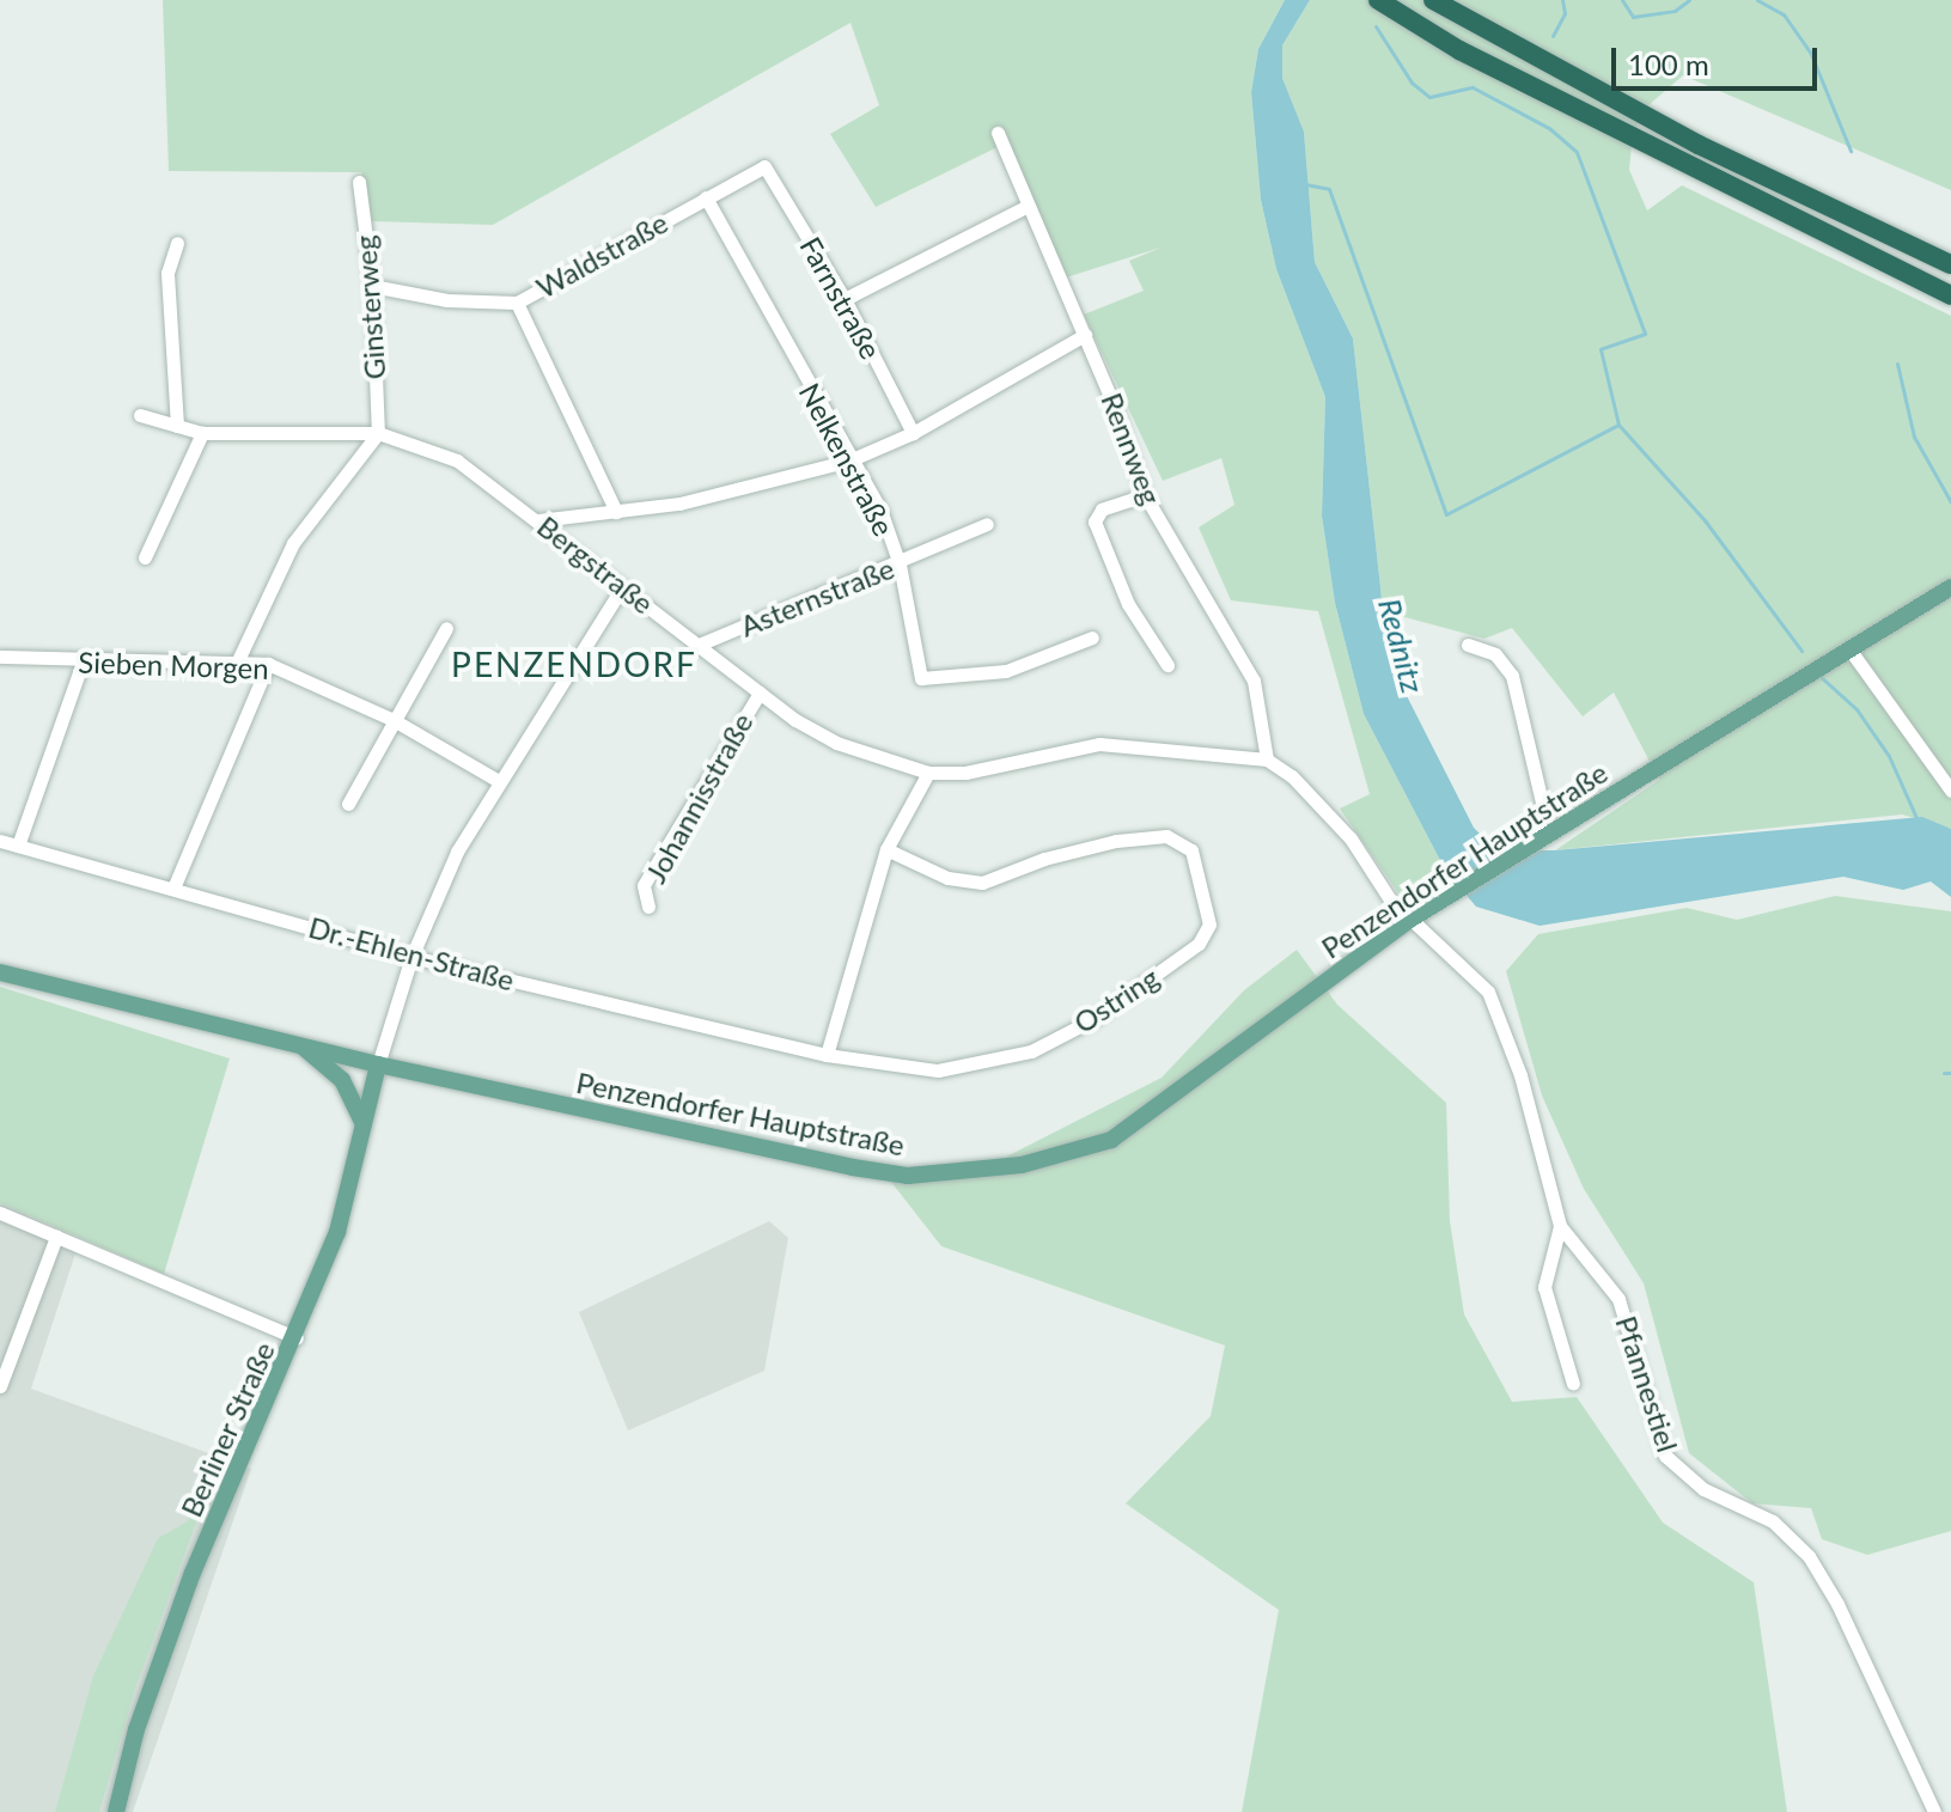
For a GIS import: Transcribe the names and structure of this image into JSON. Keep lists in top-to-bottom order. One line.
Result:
{"streets":{"main road":["Penzendorfer Hauptstraße","Berliner Straße"],"street":["Waldstraße","Farnstraße","Ginsterweg","Rennweg","Nelkenstraße","Bergstraße","Asternstraße","Sieben Morgen","Johannisstraße","Dr.-Ehlen-Straße","Ostring","Pfannestiel"]},"crossings":[["Waldstraße","Farnstraße"],["Waldstraße","Ginsterweg"],["Waldstraße","Nelkenstraße"],["Ginsterweg","Bergstraße"],["Rennweg","Bergstraße"],["Nelkenstraße","Asternstraße"],["Bergstraße","Asternstraße"],["Bergstraße","Johannisstraße"],["Penzendorfer Hauptstraße","Pfannestiel"],["Penzendorfer Hauptstraße","Berliner Straße"],["Dr.-Ehlen-Straße","Ostring"]],"districts":["PENZENDORF"],"water":["Rednitz"],"scale_bar":"100 m"}
